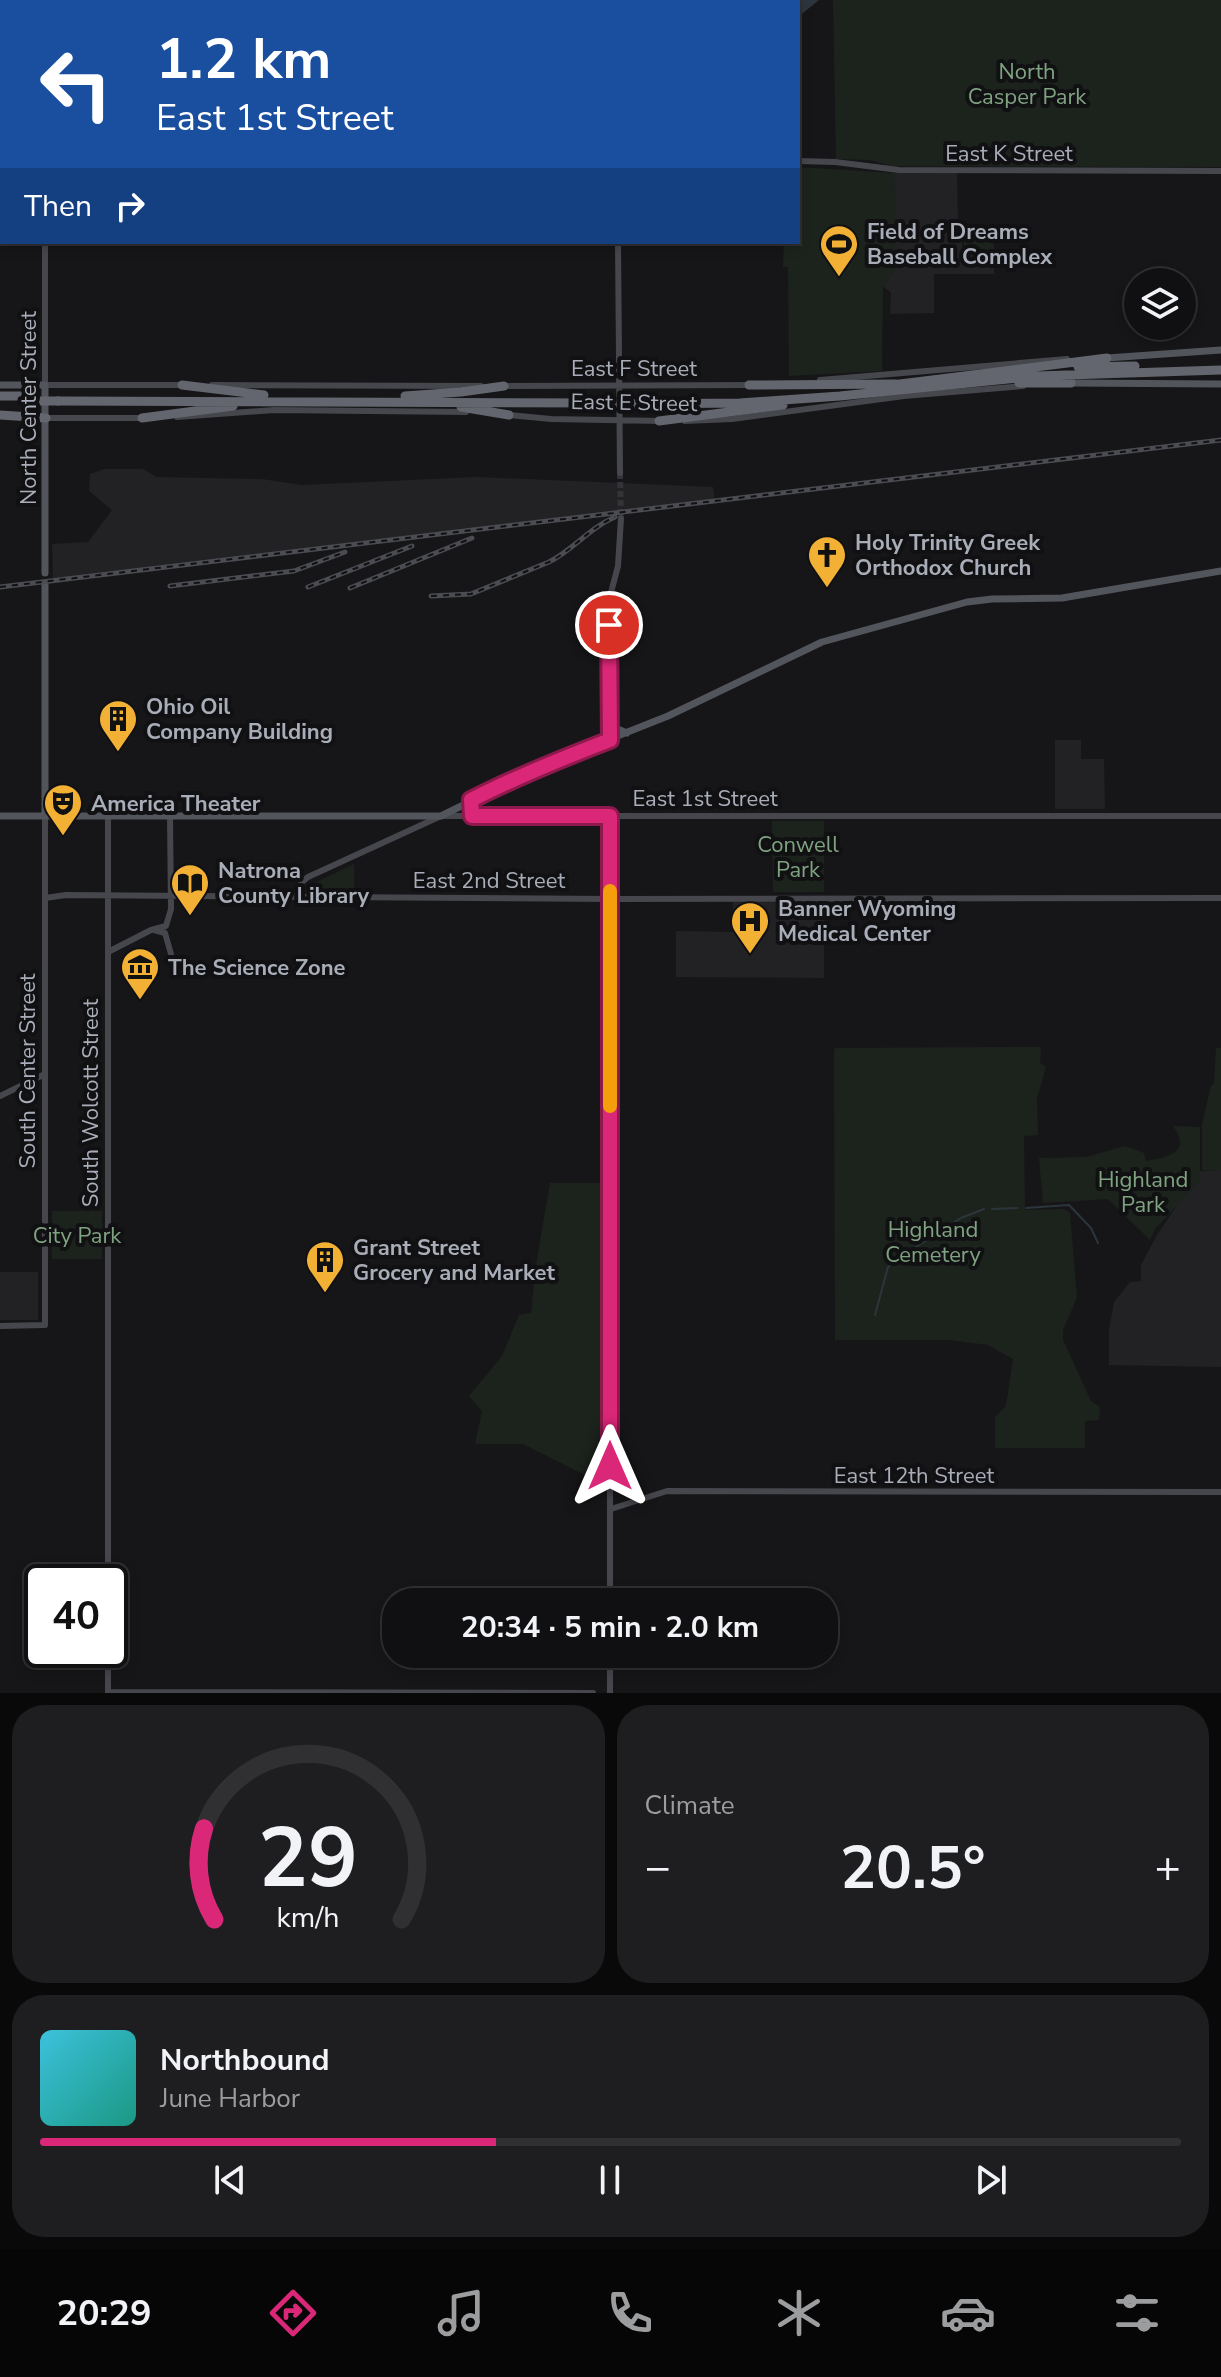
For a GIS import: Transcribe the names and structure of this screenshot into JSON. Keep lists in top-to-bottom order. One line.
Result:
{"streets":{"main road":["East K Street","East F Street","East E Street","North Center Street","East 1st Street","East 2nd Street","South Center Street","South Wolcott Street","East 12th Street"]},"crossings":[["East F Street","North Center Street"],["East E Street","North Center Street"],["East 1st Street","South Center Street"],["East 1st Street","South Wolcott Street"],["East 2nd Street","South Center Street"],["East 2nd Street","South Wolcott Street"]],"parks":["North Casper Park","Conwell Park","Highland Park","Highland Cemetery","City Park"],"places":{"sports":["Field of Dreams Baseball Complex"],"church":["Holy Trinity Greek Orthodox Church"],"building":["Ohio Oil Company Building","Grant Street Grocery and Market"],"theatre":["America Theater"],"library":["Natrona County Library"],"hospital":["Banner Wyoming Medical Center"],"museum":["The Science Zone"]},"page":{"turn":["1.2 km","East 1st Street"],"then":"Then","limit":"40","trip":"20:34 · 5 min · 2.0 km","tile":"Climate","heat":["−","20.5°","+"],"song":["Northbound","June Harbor"],"tabs":"20:29","gauge":["29","km/h"]}}
